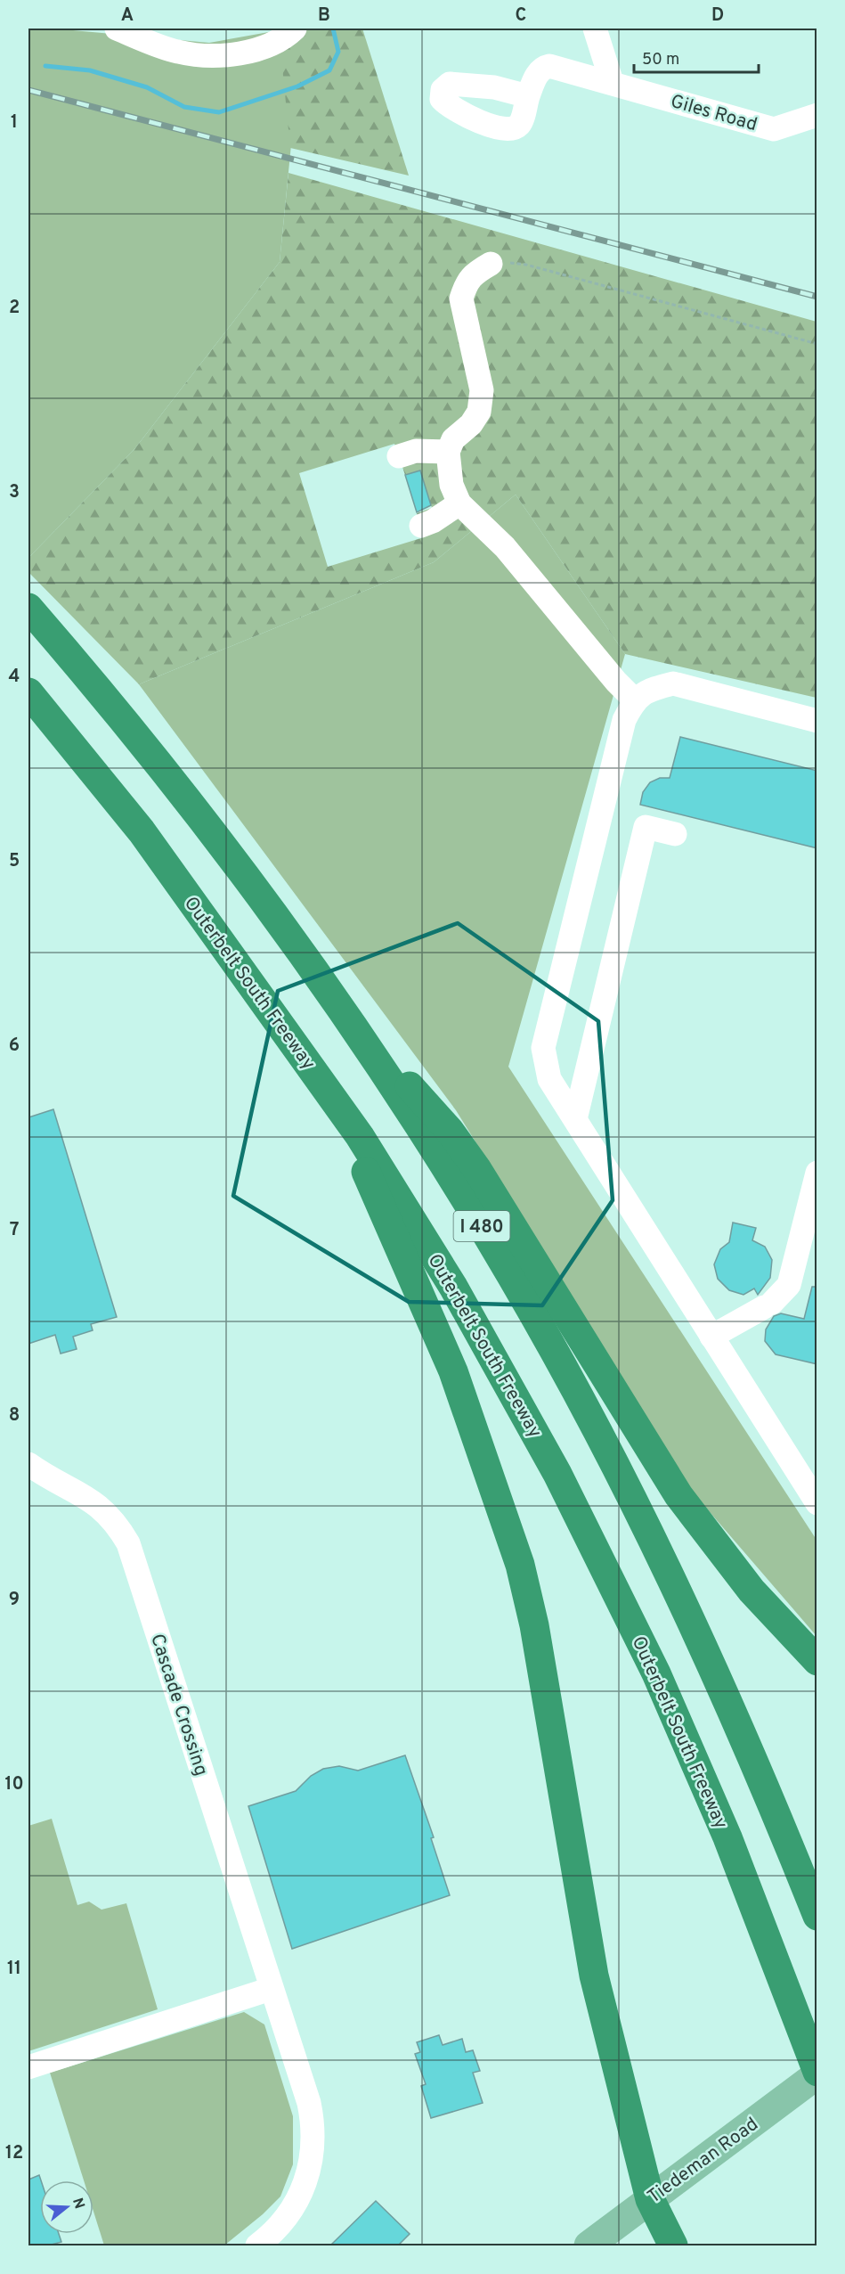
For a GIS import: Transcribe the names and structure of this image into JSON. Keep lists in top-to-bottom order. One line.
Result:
{"streets":{"highway":["Outerbelt South Freeway","I 480"],"main road":["Tiedeman Road"],"street":["Giles Road","Cascade Crossing"]},"crossings":[["Outerbelt South Freeway","Tiedeman Road"]],"scale_bar":"50 m","north":"right","grid":{"columns":["A","B","C","D"],"rows":["1","2","3","4","5","6","7","8","9","10","11","12"]}}
